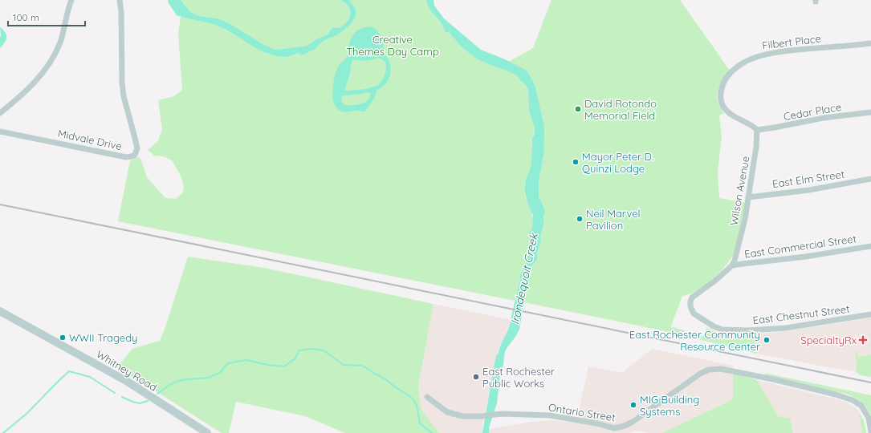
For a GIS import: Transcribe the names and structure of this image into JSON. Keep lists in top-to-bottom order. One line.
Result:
{"streets":{"main road":["Whitney Road"],"street":["Filbert Place","Cedar Place","Midvale Drive","East Elm Street","Wilson Avenue","East Commercial Street","East Chestnut Street","Ontario Street"]},"crossings":[["Filbert Place","Cedar Place"],["Filbert Place","Wilson Avenue"],["Cedar Place","Wilson Avenue"],["East Elm Street","Wilson Avenue"],["Wilson Avenue","East Commercial Street"],["Wilson Avenue","East Chestnut Street"]],"water":["Irondequoit Creek"],"parks":["Creative Themes Day Camp"],"places":{"other":["David Rotondo Memorial Field","Mayor Peter D. Quinzi Lodge","Neil Marvel Pavilion","WWII Tragedy","East Rochester Community Resource Center","East Rochester Public Works","MIG Building Systems"],"health":["SpecialtyRx"]},"scale_bar":"100 m"}
